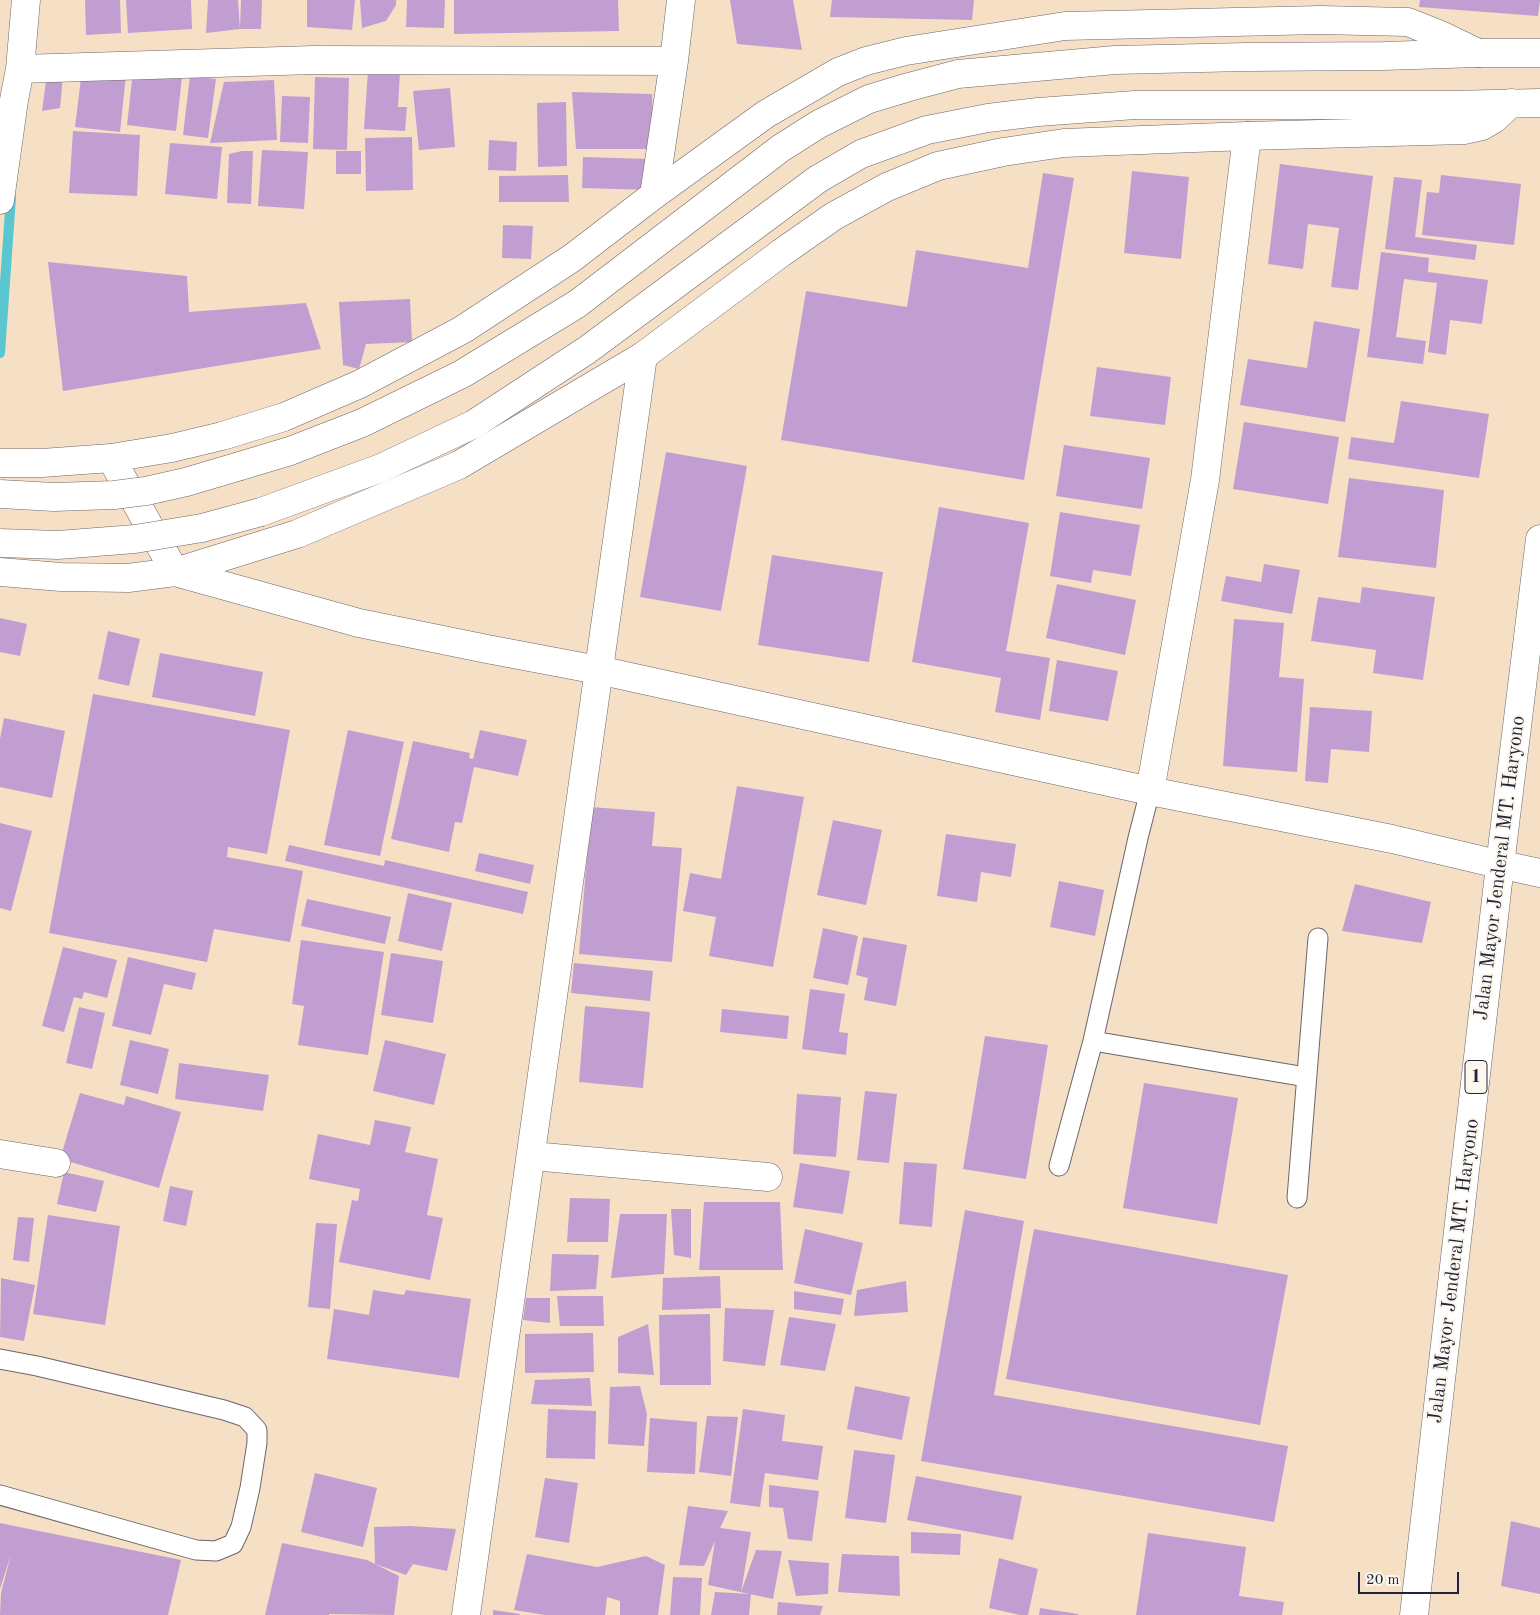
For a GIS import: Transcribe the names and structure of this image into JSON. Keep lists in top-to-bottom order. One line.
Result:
{"streets":{"main road":["Jalan Mayor Jenderal MT. Haryono","1"]},"scale_bar":"20 m"}
